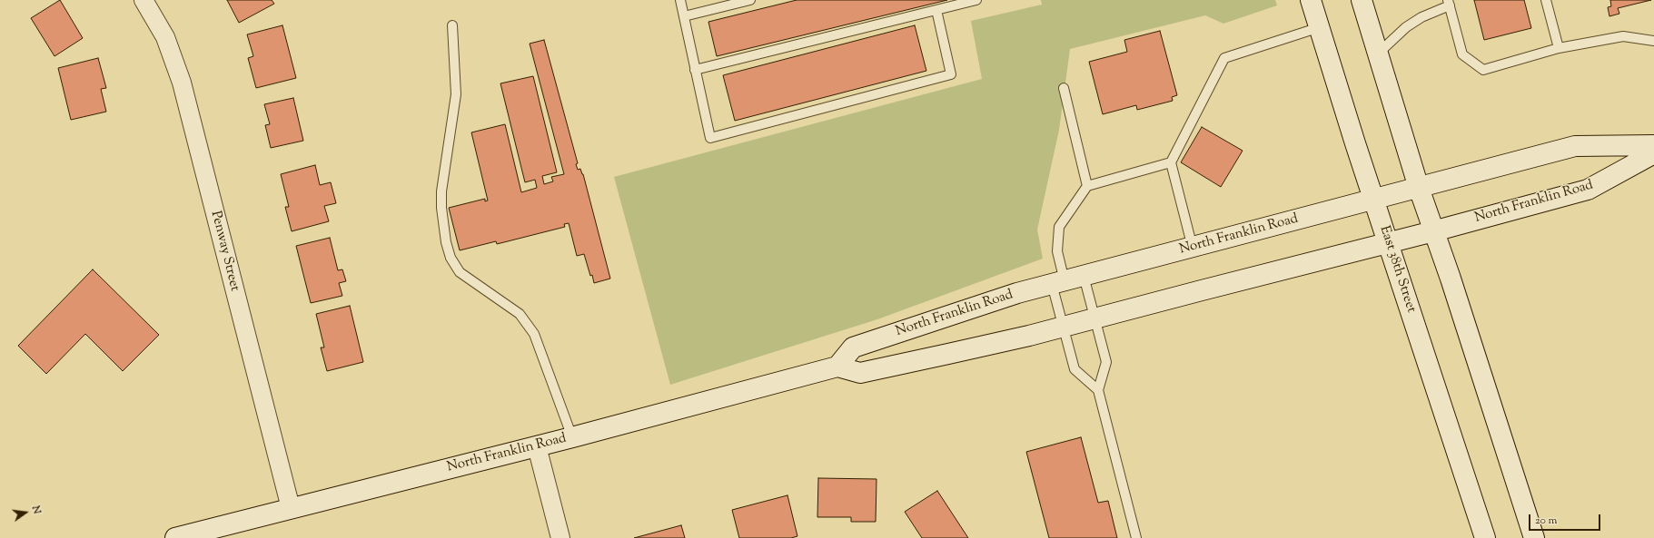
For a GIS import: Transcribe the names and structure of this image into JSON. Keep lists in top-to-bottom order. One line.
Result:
{"streets":{"main road":["North Franklin Road","East 38th Street"],"street":["Penway Street"]},"crossings":[["North Franklin Road","Penway Street"],["North Franklin Road","East 38th Street"]],"scale_bar":"20 m","north":"right"}
